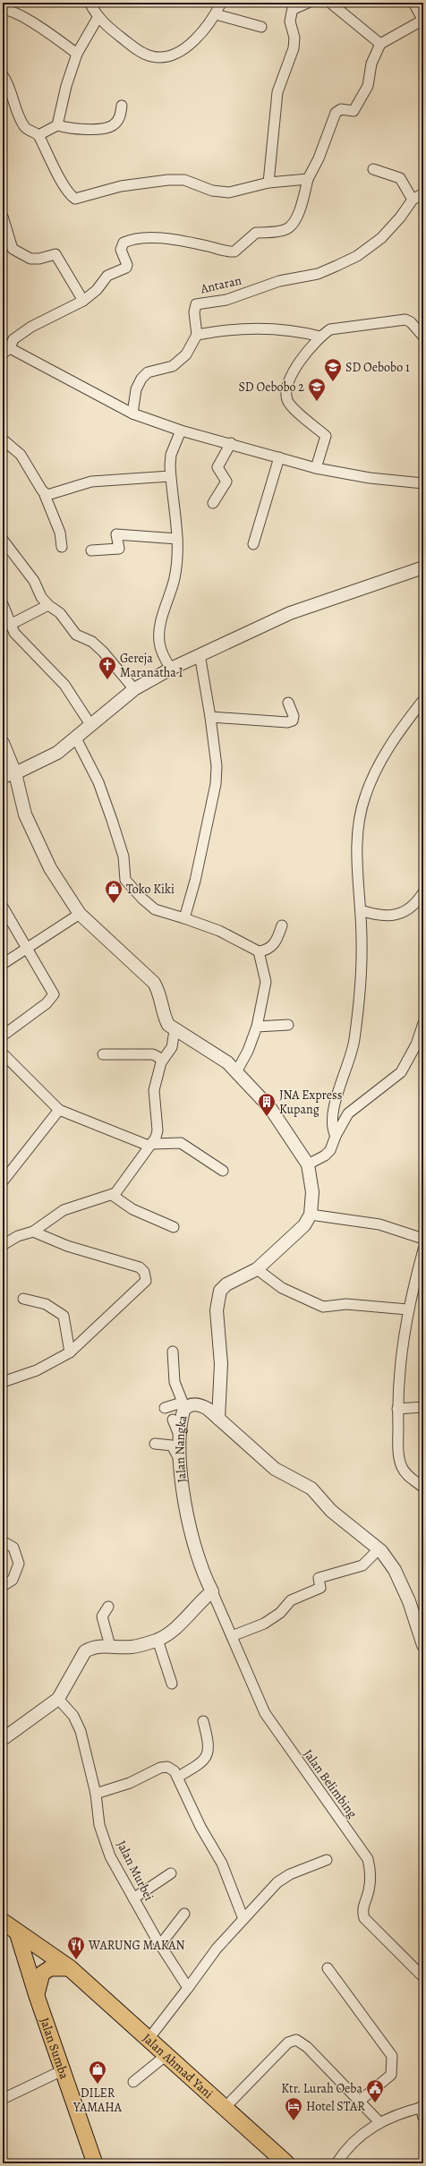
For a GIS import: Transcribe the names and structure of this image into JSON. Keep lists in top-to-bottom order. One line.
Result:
{"streets":{"highway":["Jalan Ahmad Yani"],"main road":["Jalan Sumba"],"street":["Antaran","Jalan Nangka","Jalan Belimbing","Jalan Murbei"]},"crossings":[["Jalan Nangka","Jalan Belimbing"],["Jalan Sumba","Jalan Ahmad Yani"]],"places":{"school or university":["SD Oebobo 1","SD Oebobo 2"],"church":["Gereja Maranatha I"],"shop":["Toko Kiki","DILER YAMAHA"],"building":["JNA Express Kupang"],"restaurant":["WARUNG MAKAN"],"public building":["Ktr. Lurah Oeba"],"hotel":["Hotel STAR"]}}
